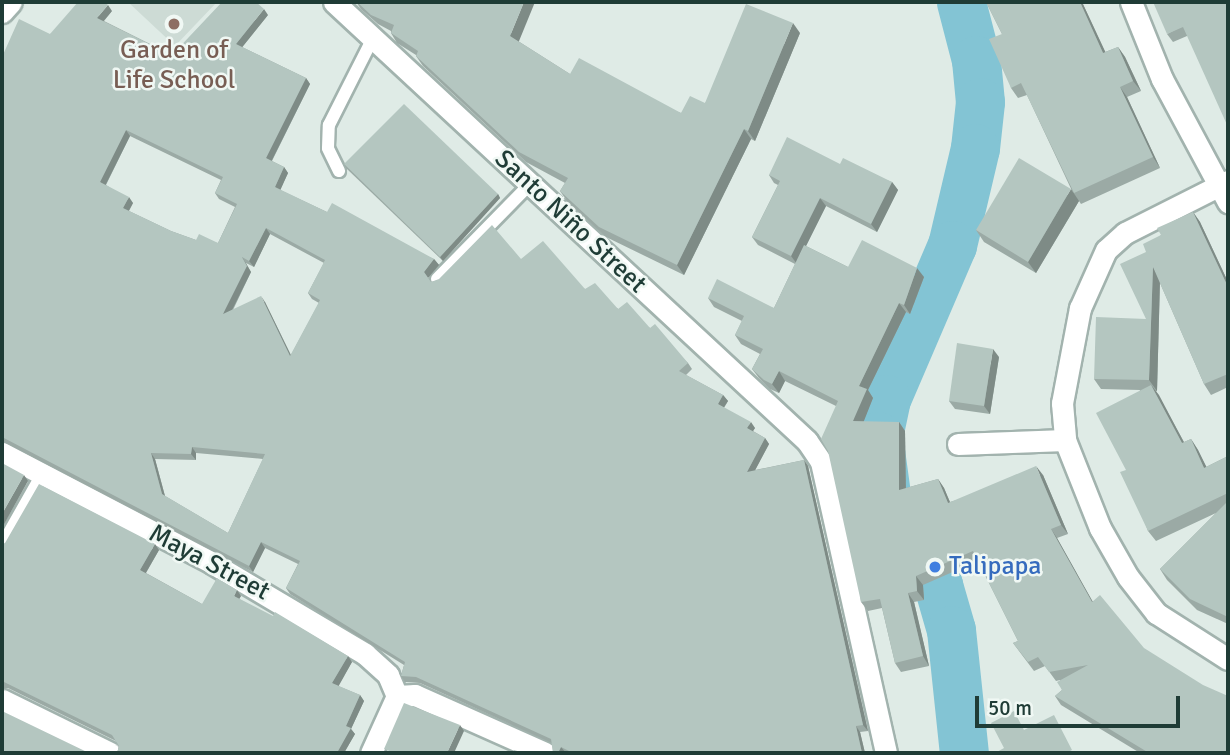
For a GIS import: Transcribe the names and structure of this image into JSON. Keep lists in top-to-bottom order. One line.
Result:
{"streets":{"street":["Santo Niño Street","Maya Street"]},"places":["Garden of Life School","Talipapa"],"scale_bar":"50 m"}
